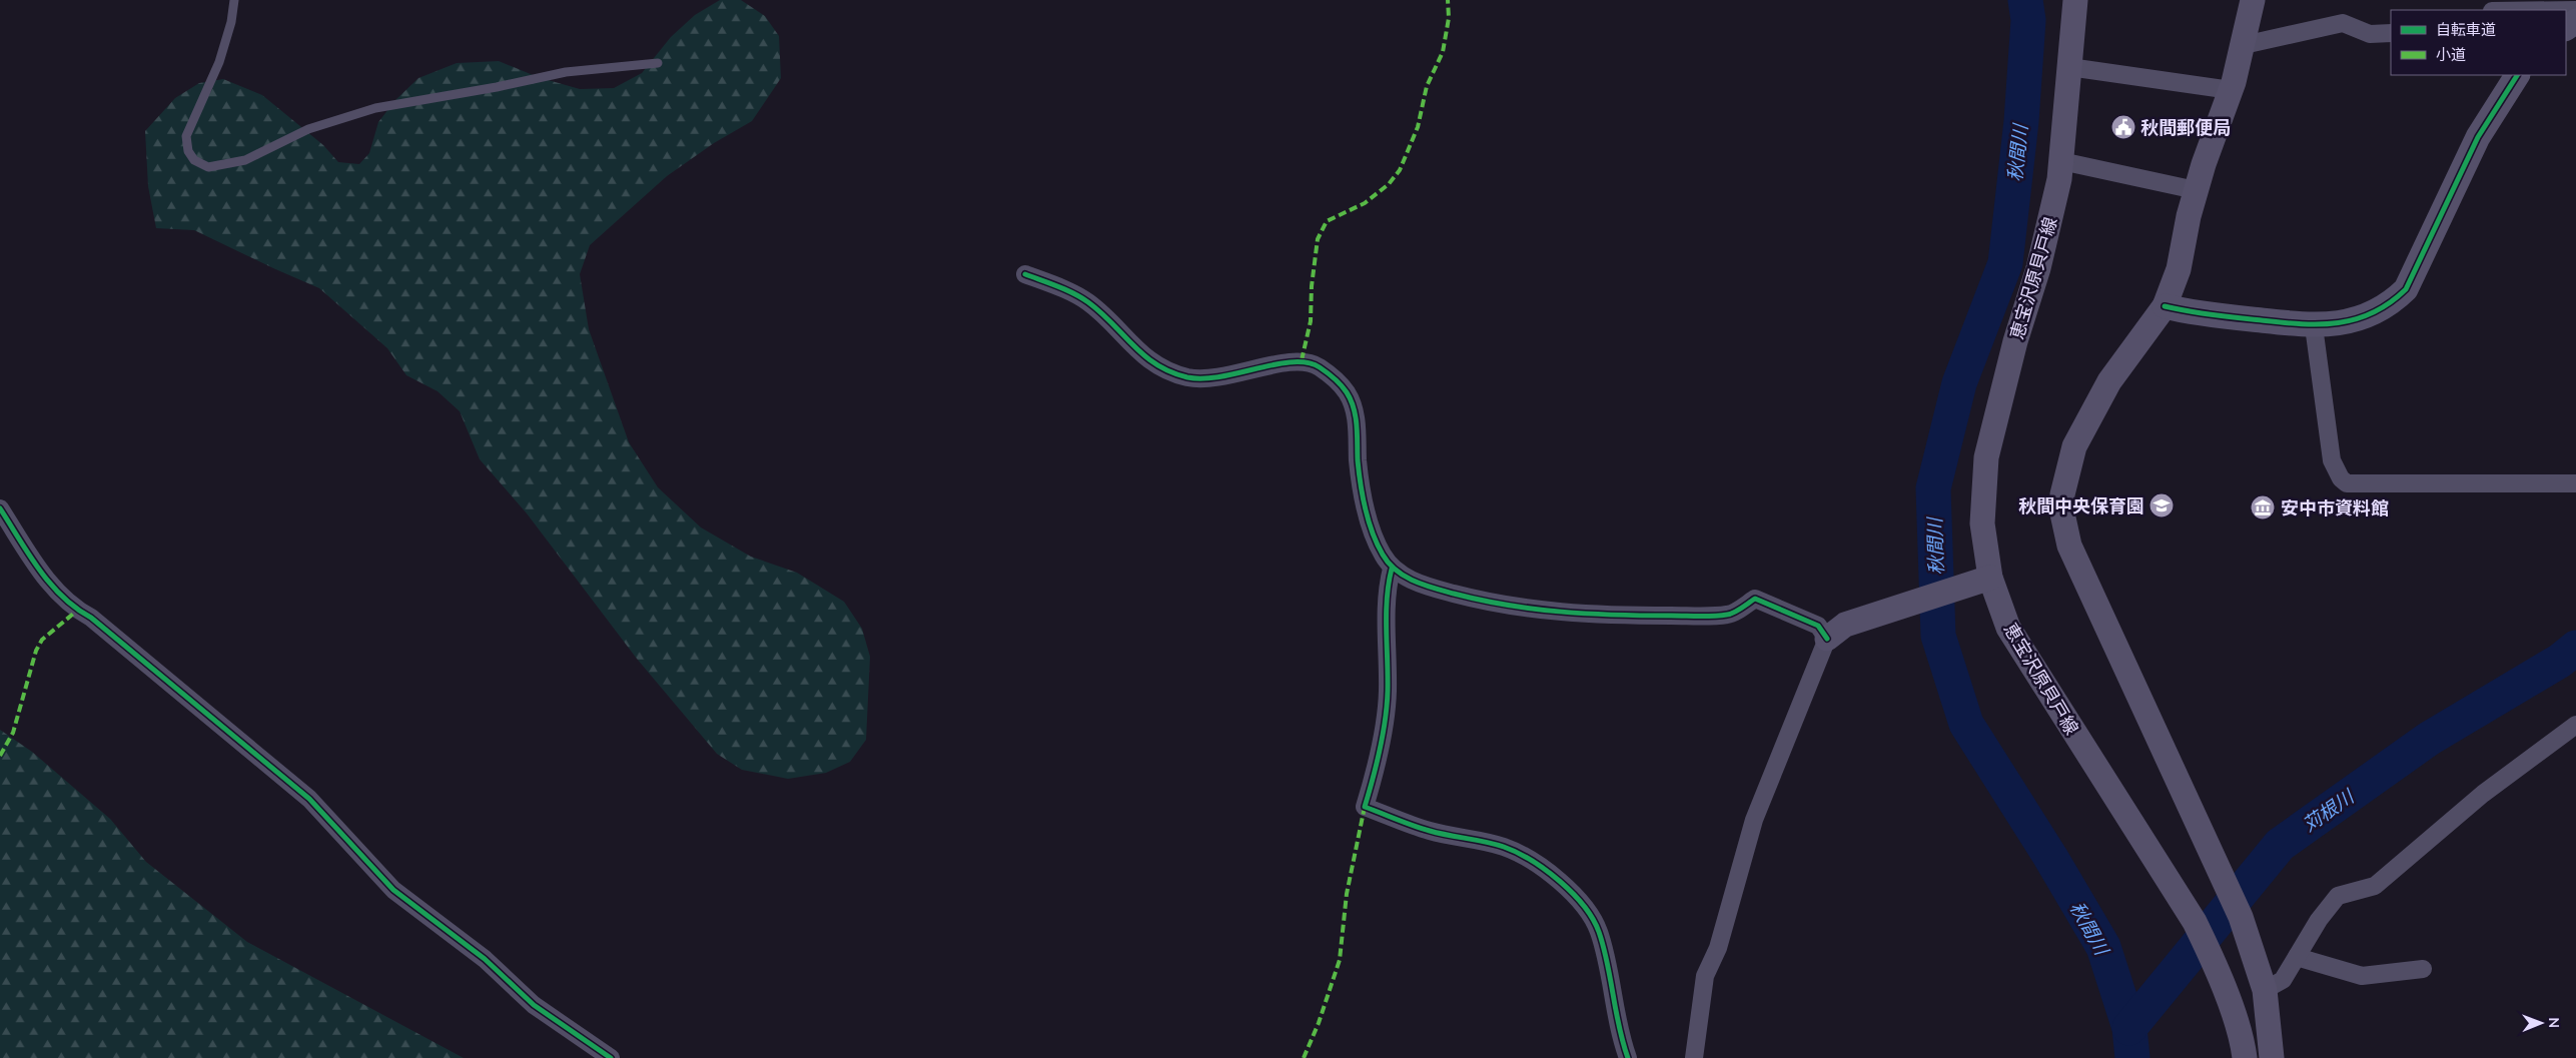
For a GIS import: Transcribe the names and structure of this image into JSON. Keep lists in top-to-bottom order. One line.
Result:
{"streets":{"main road":["恵宝沢原貝戸線"]},"water":["秋間川","苅根川"],"places":{"public building":["秋間郵便局"],"school or university":["秋間中央保育園"],"museum":["安中市資料館"]},"legend":["自転車道","小道"],"north":"right"}
